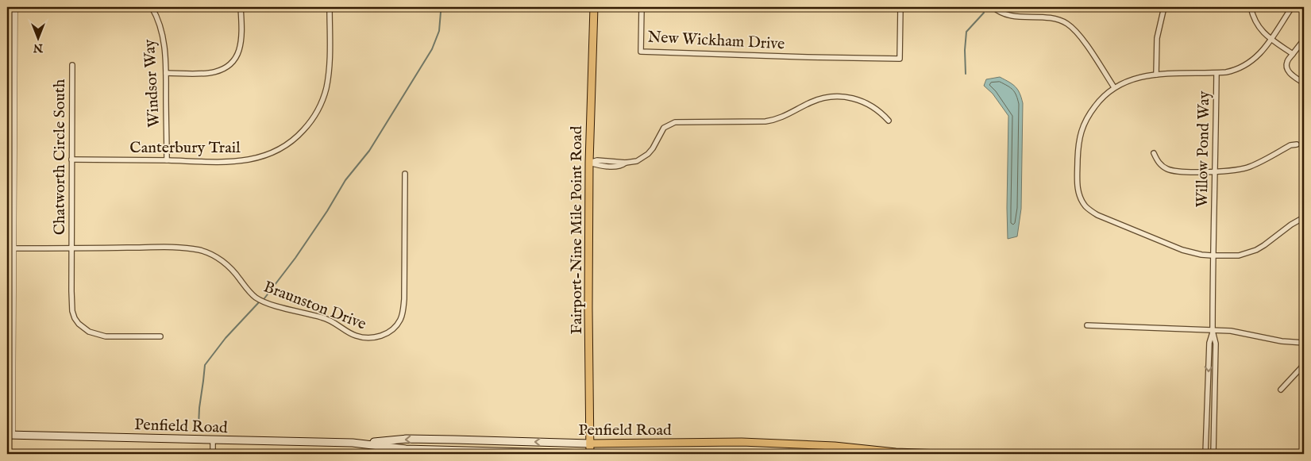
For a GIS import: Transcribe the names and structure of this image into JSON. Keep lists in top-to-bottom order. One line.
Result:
{"streets":{"main road":["Fairport-Nine Mile Point Road","Penfield Road"],"street":["New Wickham Drive","Windsor Way","Canterbury Trail","Willow Pond Way","Chatworth Circle South","Braunston Drive"]},"crossings":[["Windsor Way","Canterbury Trail"],["Canterbury Trail","Chatworth Circle South"],["Chatworth Circle South","Braunston Drive"],["Fairport-Nine Mile Point Road","Penfield Road"]],"north":"bottom"}
